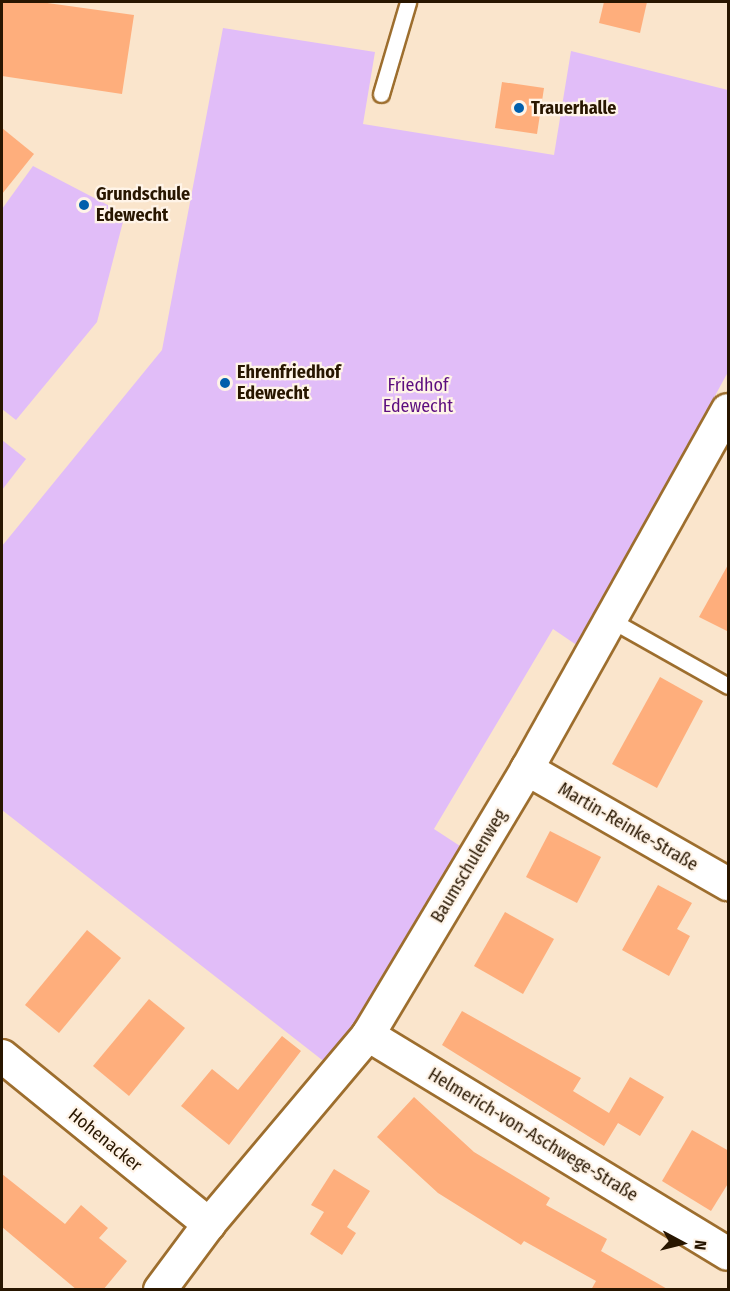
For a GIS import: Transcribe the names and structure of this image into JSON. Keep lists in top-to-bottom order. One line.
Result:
{"streets":{"street":["Martin-Reinke-Straße","Baumschulenweg","Helmerich-von-Aschwege-Straße","Hohenacker"]},"crossings":[["Martin-Reinke-Straße","Baumschulenweg"],["Baumschulenweg","Helmerich-von-Aschwege-Straße"],["Baumschulenweg","Hohenacker"]],"parks":["Friedhof Edewecht"],"places":["Trauerhalle","Grundschule Edewecht","Ehrenfriedhof Edewecht"],"north":"right"}
